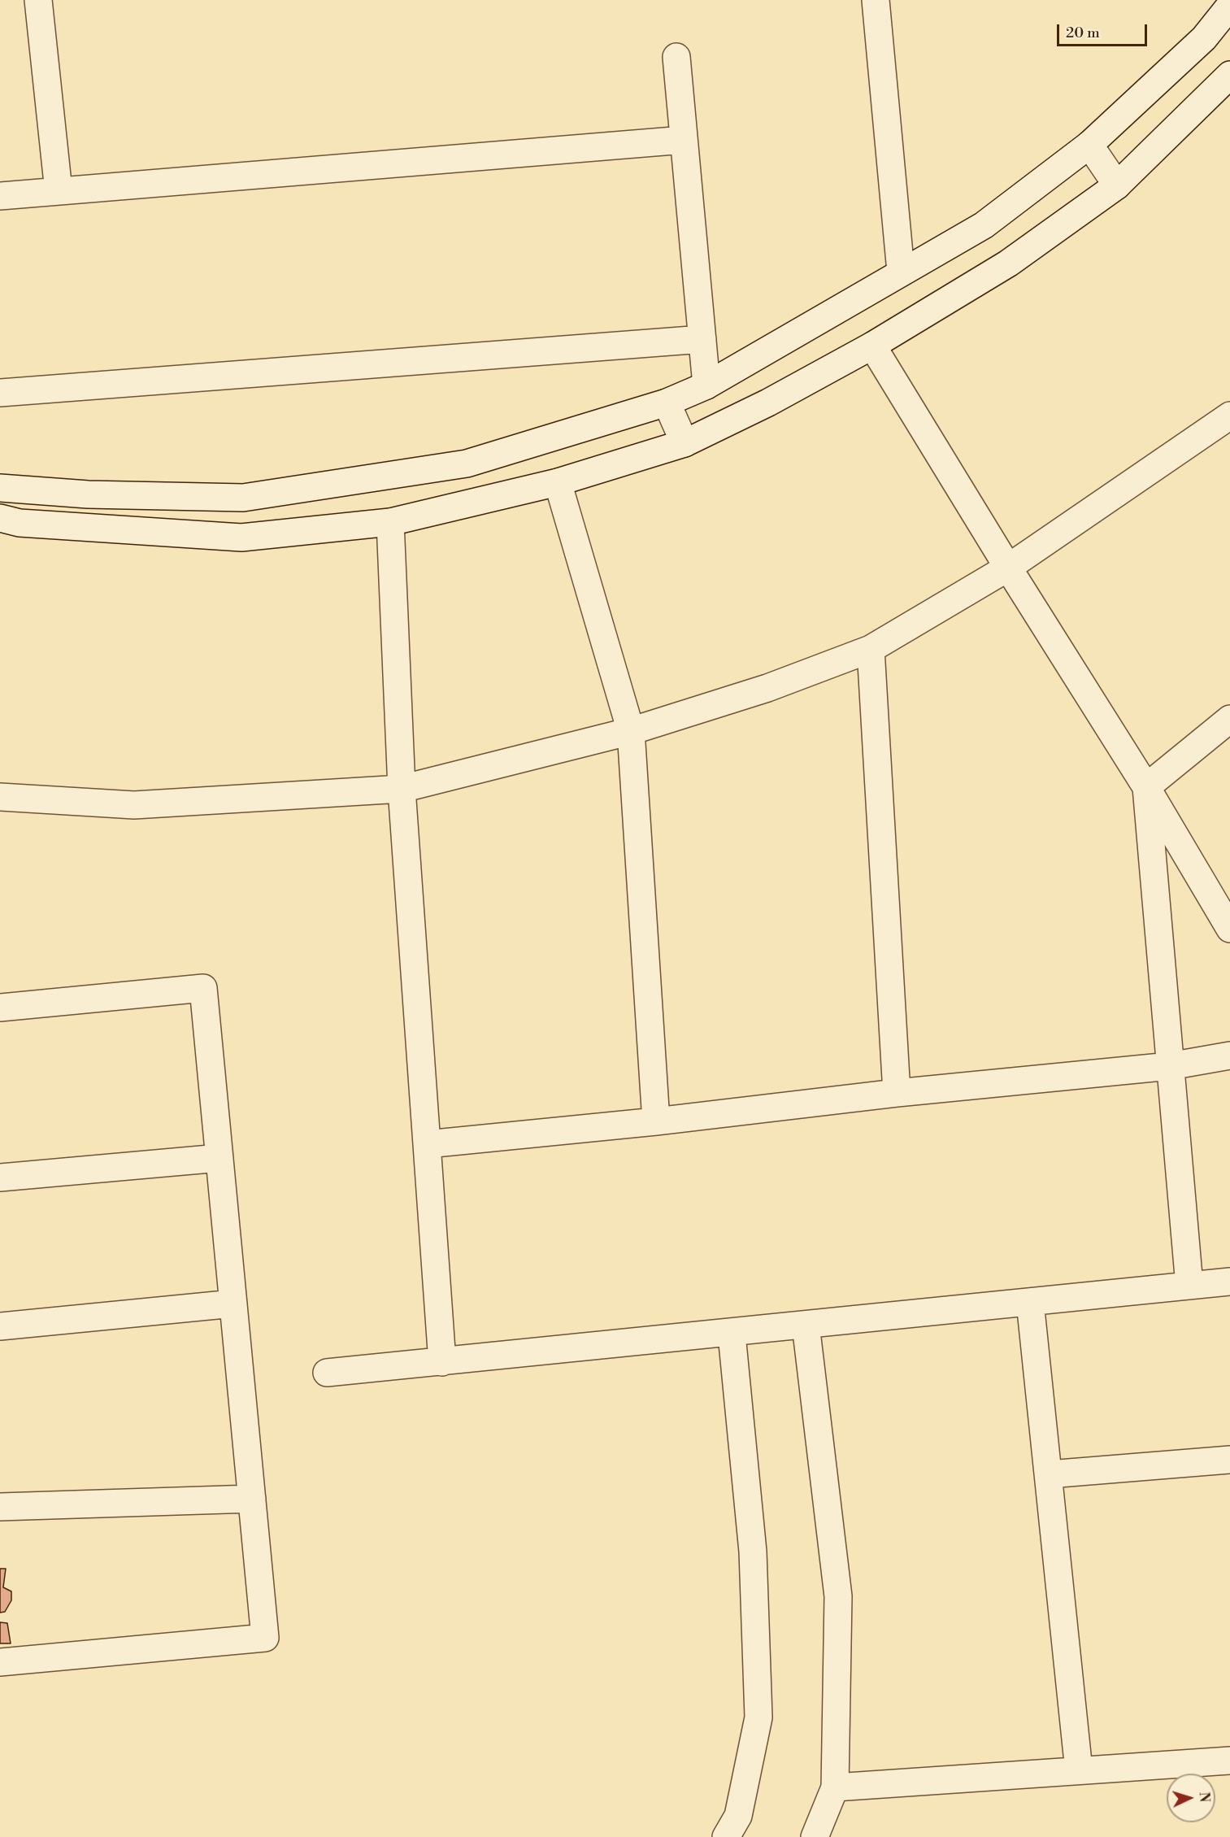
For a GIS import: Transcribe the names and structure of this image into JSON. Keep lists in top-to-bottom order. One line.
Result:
{"scale_bar":"20 m","north":"right"}
